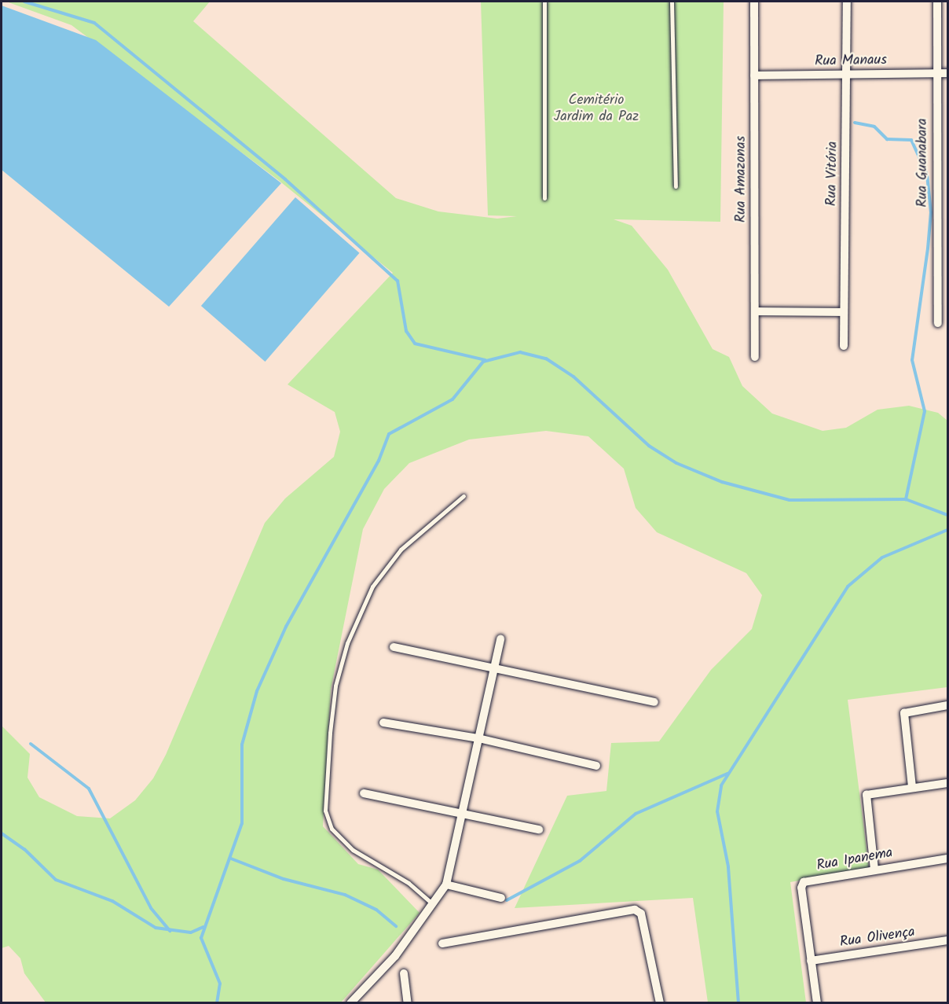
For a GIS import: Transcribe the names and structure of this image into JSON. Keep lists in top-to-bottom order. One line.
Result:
{"streets":{"street":["Rua Manaus","Rua Guanabara","Rua Vitória","Rua Amazonas","Rua Ipanema","Rua Olivença"]},"crossings":[["Rua Manaus","Rua Guanabara"],["Rua Manaus","Rua Vitória"],["Rua Manaus","Rua Amazonas"],["Rua Ipanema","Rua Olivença"]],"parks":["Cemitério Jardim da Paz"]}
